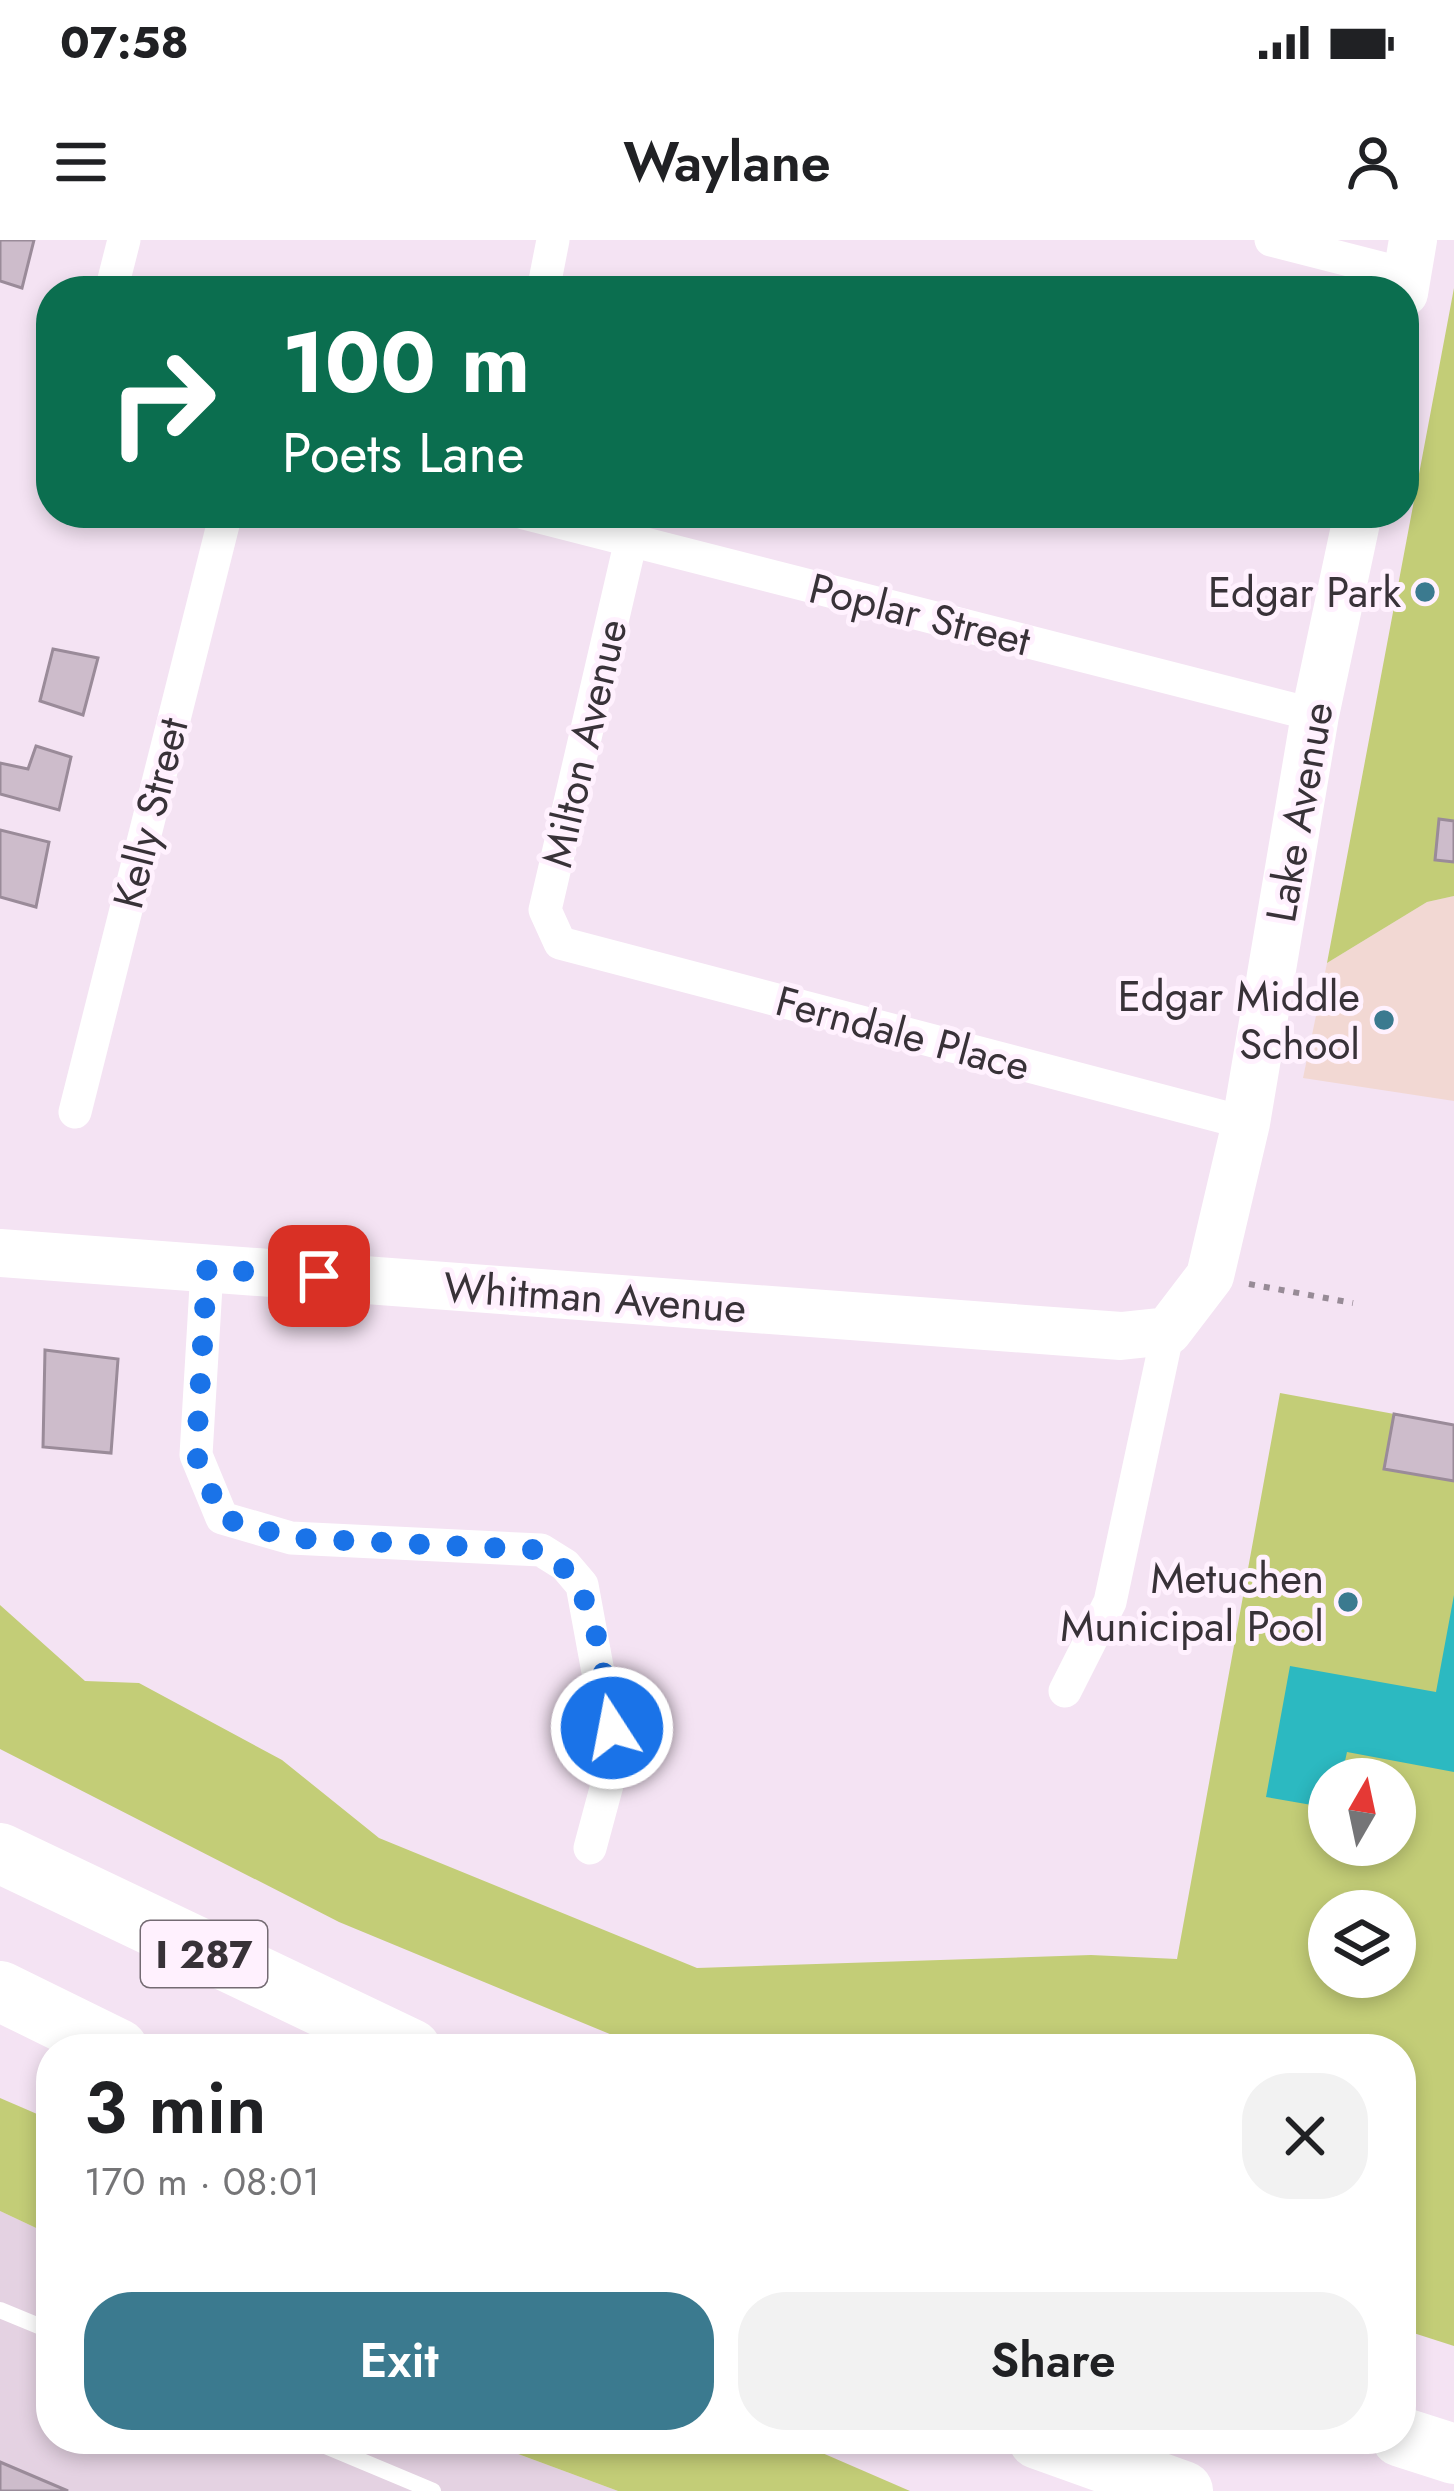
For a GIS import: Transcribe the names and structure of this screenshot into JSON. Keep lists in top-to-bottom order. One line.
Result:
{"streets":{"highway":["I 287"],"street":["Poplar Street","Milton Avenue","Lake Avenue","Kelly Street","Ferndale Place","Whitman Avenue"]},"crossings":[["Poplar Street","Milton Avenue"],["Poplar Street","Lake Avenue"],["Milton Avenue","Ferndale Place"],["Lake Avenue","Ferndale Place"],["Lake Avenue","Whitman Avenue"]],"places":["Edgar Park","Edgar Middle School","Metuchen Municipal Pool"],"north":"top","page":{"status":"07:58","header":"Waylane","turn":["100 m","Poets Lane"],"heading":["3 min","170 m · 08:01"],"buttons":["Exit","Share"]}}
